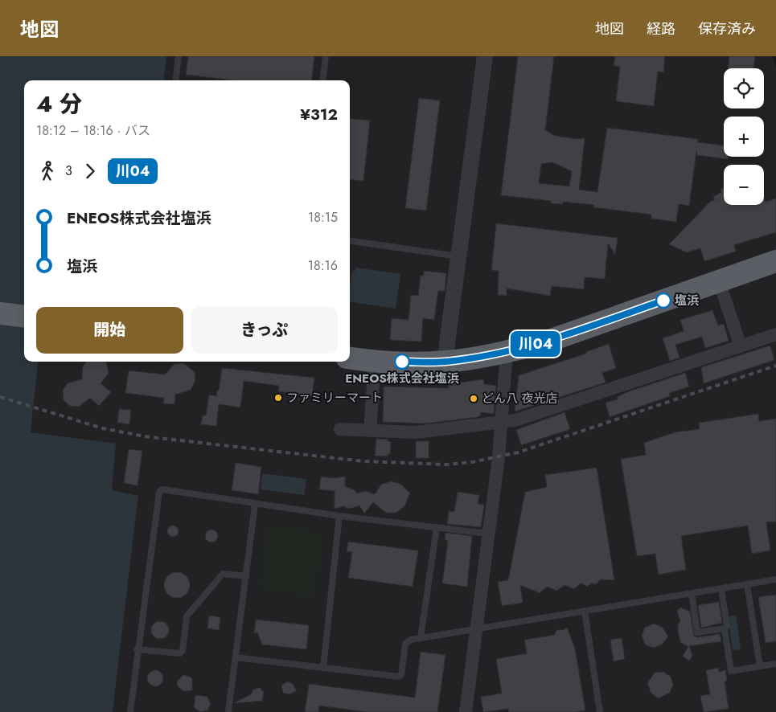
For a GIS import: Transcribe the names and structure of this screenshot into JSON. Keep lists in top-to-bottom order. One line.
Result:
{"places":["塩浜","ENEOS株式会社塩浜","ファミリーマート","どん八 夜光店"],"lines":["bus line 川04"],"page":{"header":"地図","nav":["地図","経路","保存済み"],"on_map":"川04","map_buttons":["+","−"],"heading":["4 分","18:12 – 18:16 · バス","¥312"],"legs":["3","川04"],"list":[{"name":"ENEOS株式会社塩浜","value":"18:15"},{"name":"塩浜","value":"18:16"}],"buttons":["開始","きっぷ"]}}
